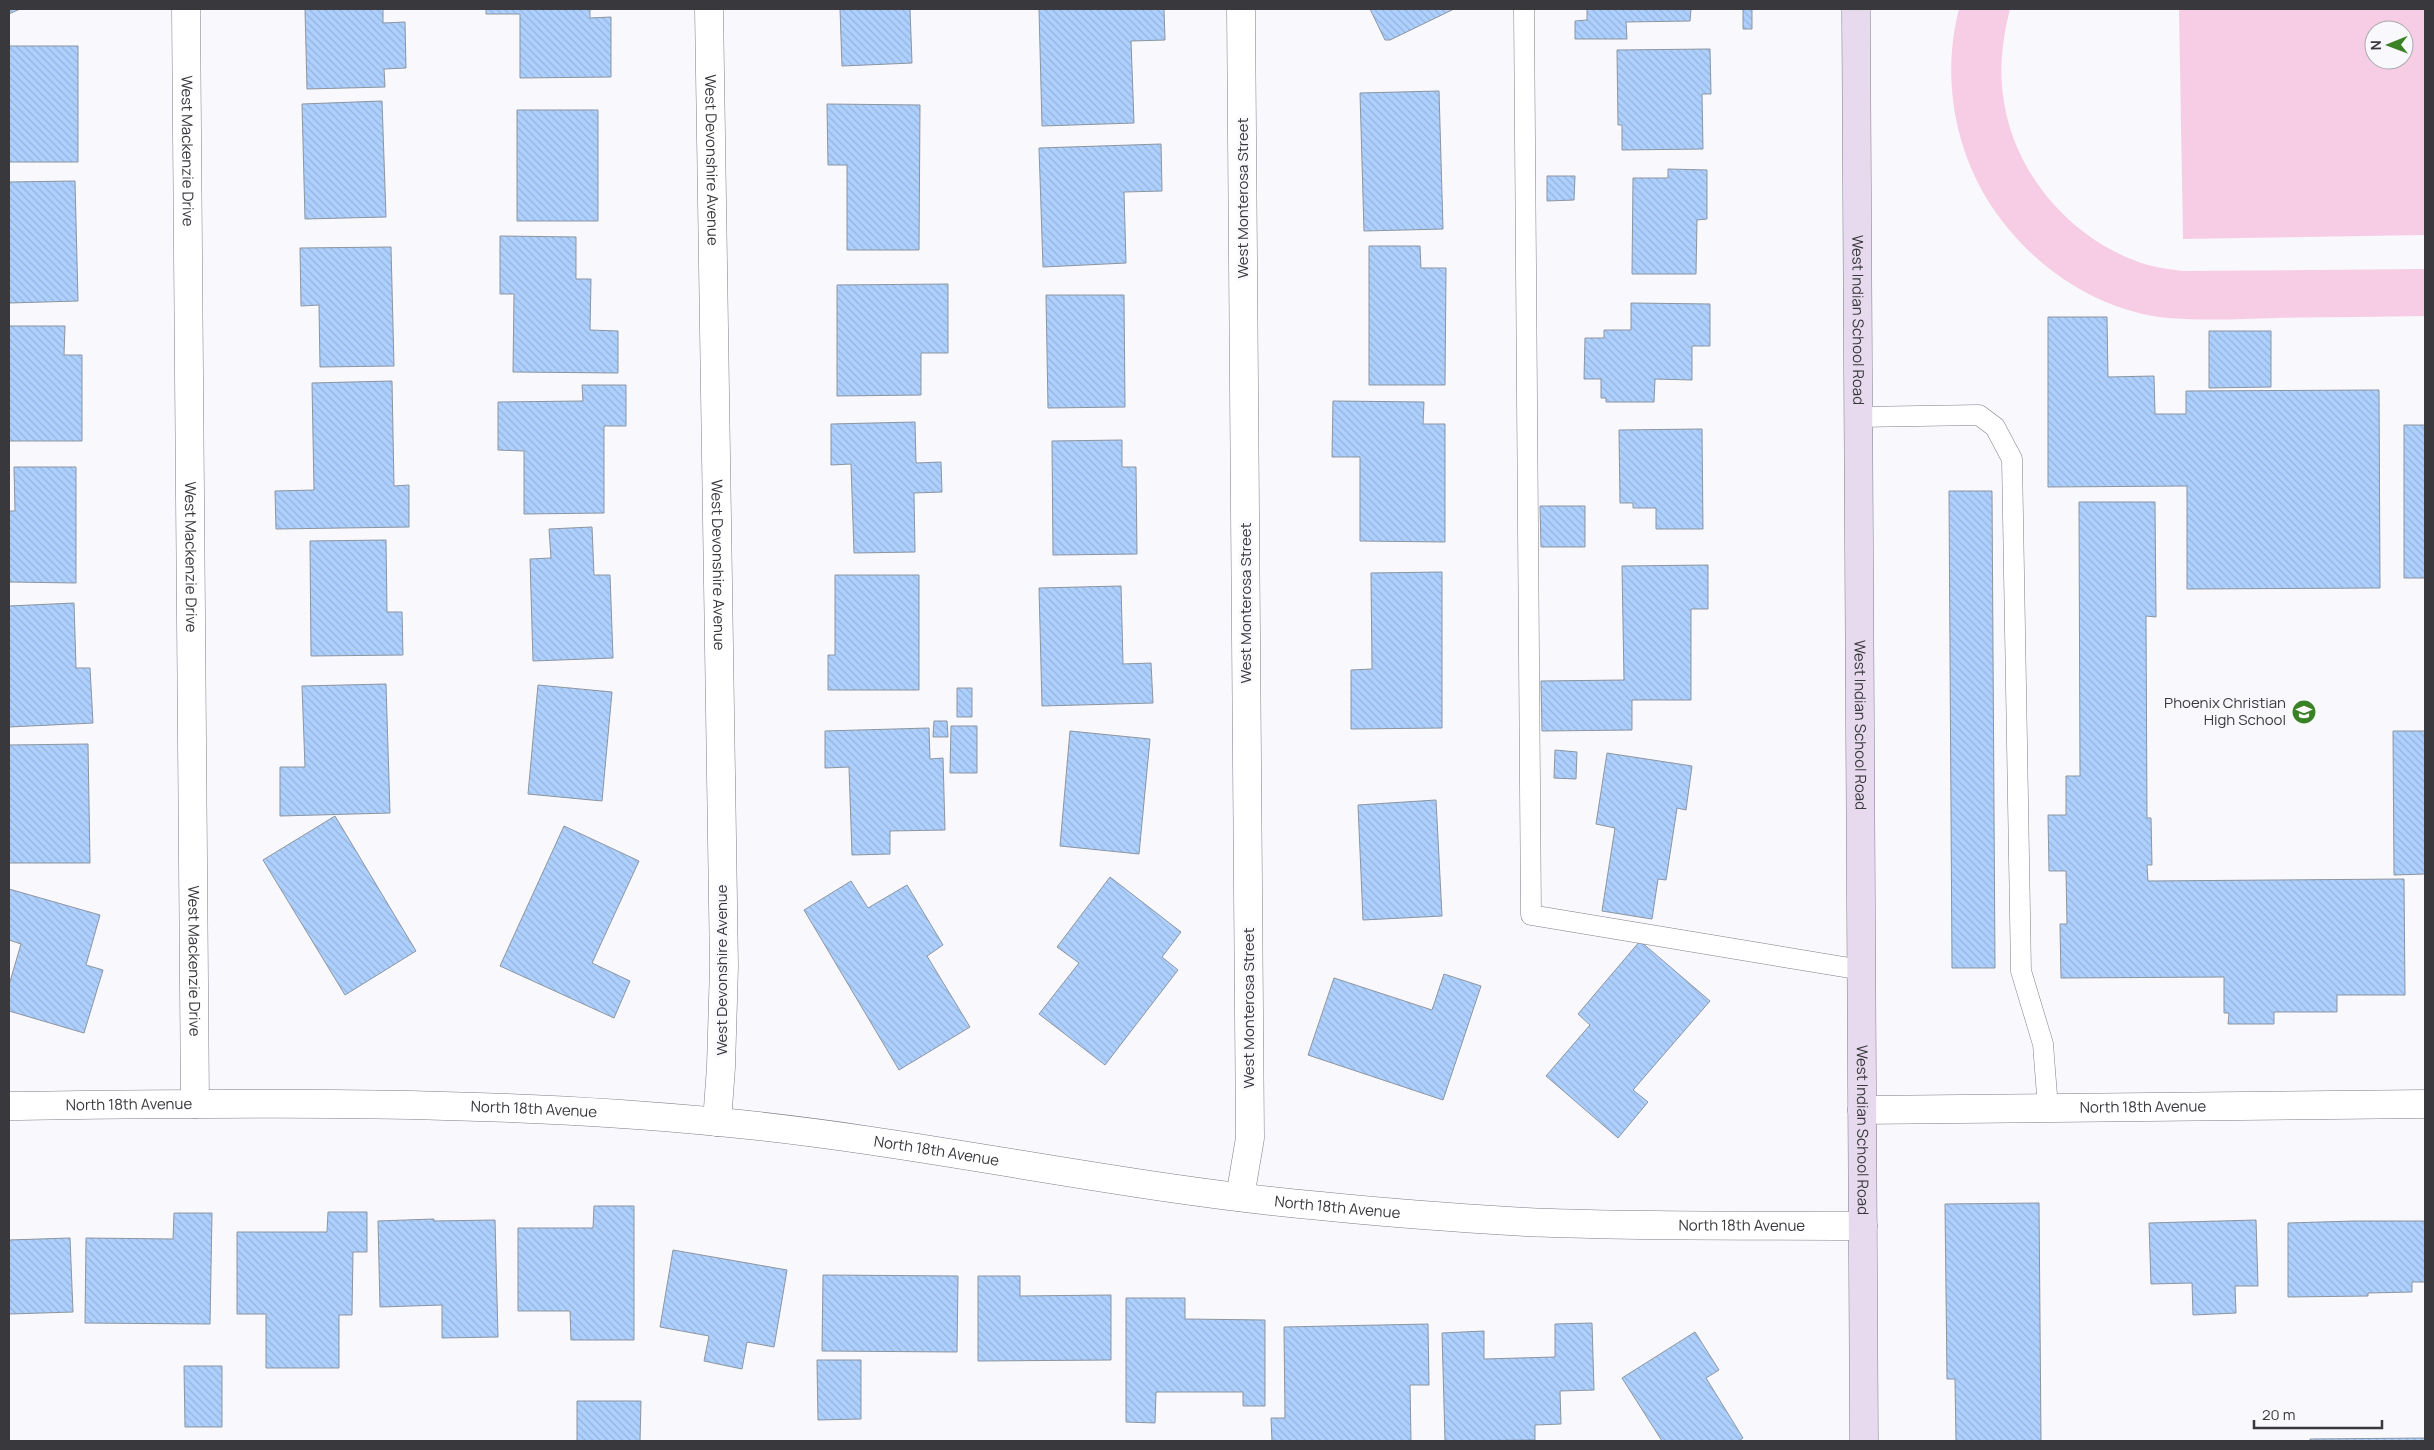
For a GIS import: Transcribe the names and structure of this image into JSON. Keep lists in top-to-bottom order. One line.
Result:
{"streets":{"main road":["West Indian School Road"],"street":["West Mackenzie Drive","West Devonshire Avenue","West Monterosa Street","North 18th Avenue"]},"crossings":[["West Mackenzie Drive","North 18th Avenue"],["West Devonshire Avenue","North 18th Avenue"],["West Monterosa Street","North 18th Avenue"],["West Indian School Road","North 18th Avenue"]],"places":{"school or university":["Phoenix Christian High School"]},"scale_bar":"20 m","north":"left"}
